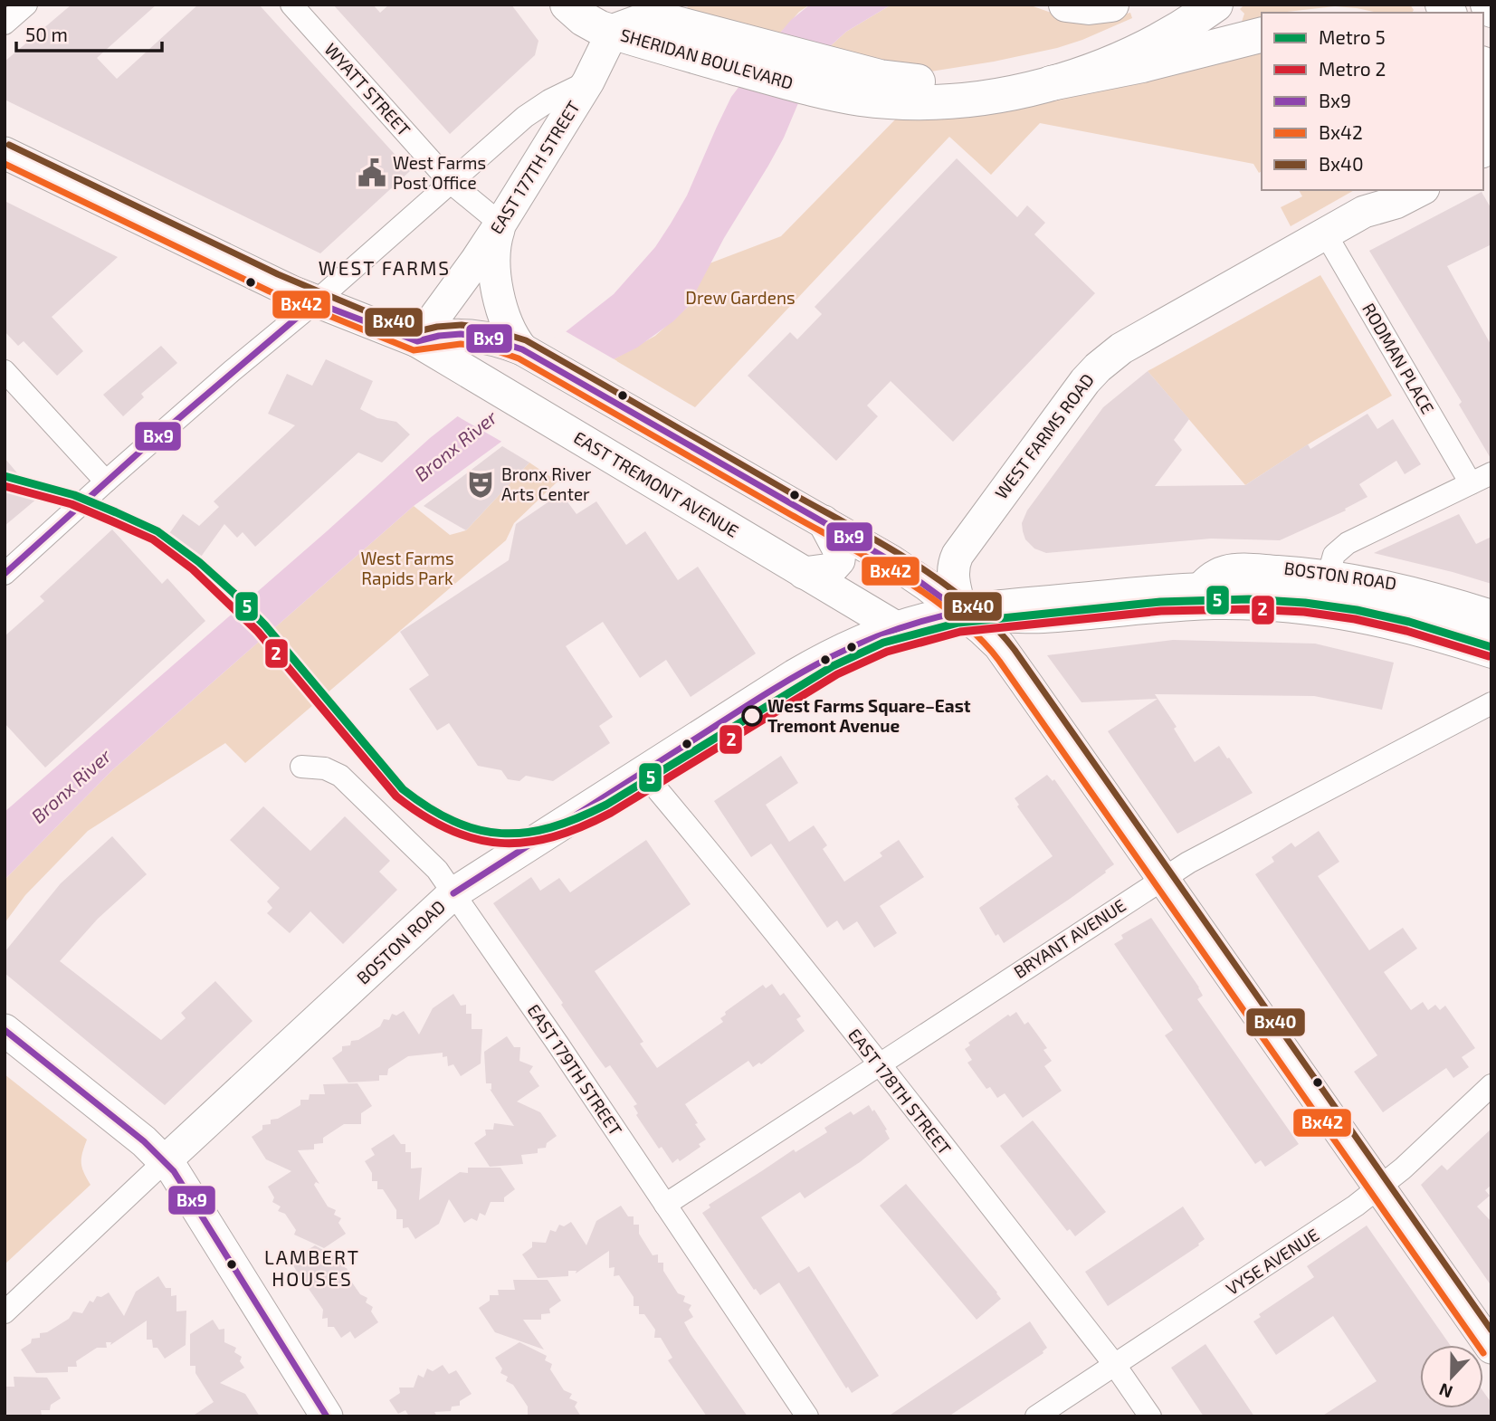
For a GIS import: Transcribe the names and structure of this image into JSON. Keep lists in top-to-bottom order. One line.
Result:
{"streets":{"main road":["SHERIDAN BOULEVARD","EAST 177TH STREET","WEST FARMS ROAD","EAST TREMONT AVENUE","BOSTON ROAD"],"street":["WYATT STREET","RODMAN PLACE","BRYANT AVENUE","EAST 179TH STREET","EAST 178TH STREET","VYSE AVENUE"]},"crossings":[["SHERIDAN BOULEVARD","EAST 177TH STREET"],["WYATT STREET","EAST 177TH STREET"],["EAST 177TH STREET","EAST TREMONT AVENUE"],["RODMAN PLACE","WEST FARMS ROAD"],["WEST FARMS ROAD","BOSTON ROAD"],["EAST TREMONT AVENUE","BOSTON ROAD"],["BOSTON ROAD","EAST 179TH STREET"],["BOSTON ROAD","EAST 178TH STREET"],["BRYANT AVENUE","EAST 179TH STREET"],["BRYANT AVENUE","EAST 178TH STREET"],["EAST 178TH STREET","VYSE AVENUE"]],"districts":["WEST FARMS","LAMBERT HOUSES"],"water":["Bronx River"],"parks":["Drew Gardens","West Farms Rapids Park"],"places":{"public building":["West Farms Post Office"],"theatre":["Bronx River Arts Center"],"other":["West Farms Square–East Tremont Avenue"]},"lines":["transit line Bx40","transit line Bx42","transit line Bx9","metro line 5","metro line 2"],"legend":["Metro 5","Metro 2","Bx9","Bx42","Bx40"],"scale_bar":"50 m","north":"bottom"}
